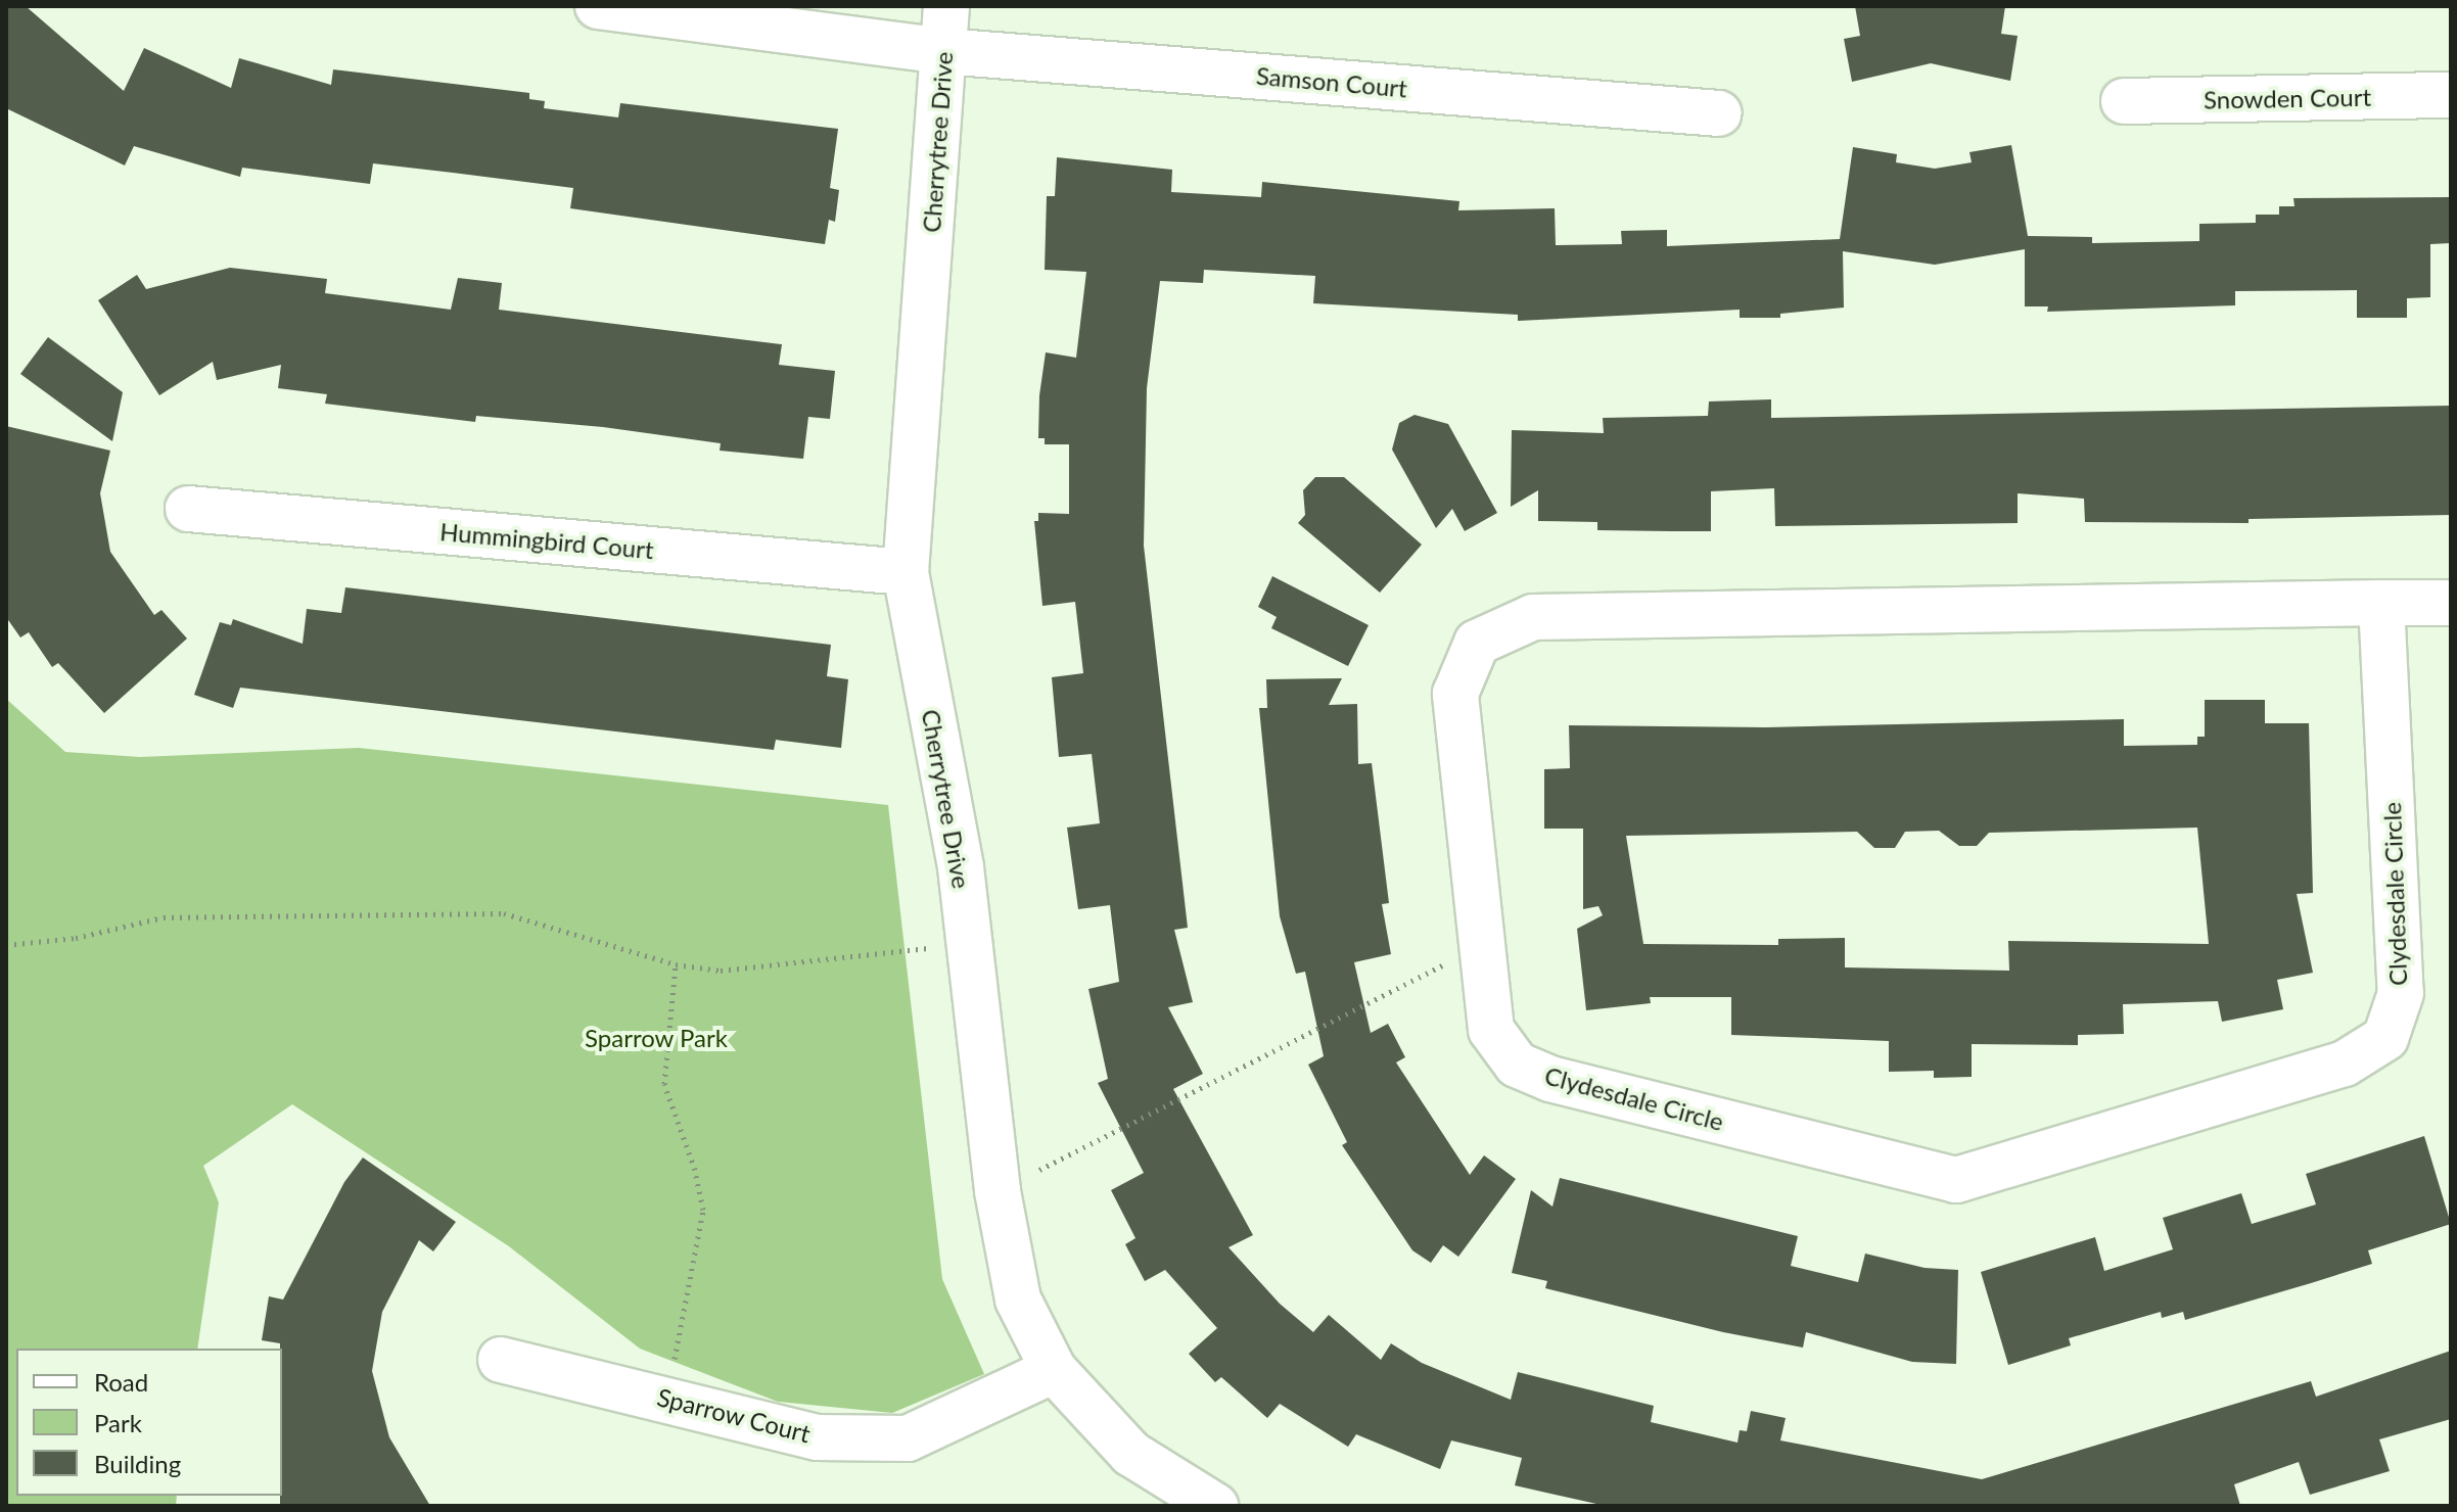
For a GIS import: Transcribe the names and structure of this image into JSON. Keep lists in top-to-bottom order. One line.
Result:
{"streets":{"street":["Samson Court","Snowden Court","Cherrytree Drive","Hummingbird Court","Clydesdale Circle","Sparrow Court"]},"crossings":[["Samson Court","Cherrytree Drive"],["Cherrytree Drive","Hummingbird Court"],["Cherrytree Drive","Sparrow Court"]],"parks":["Sparrow Park"],"legend":["Road","Park","Building"]}
